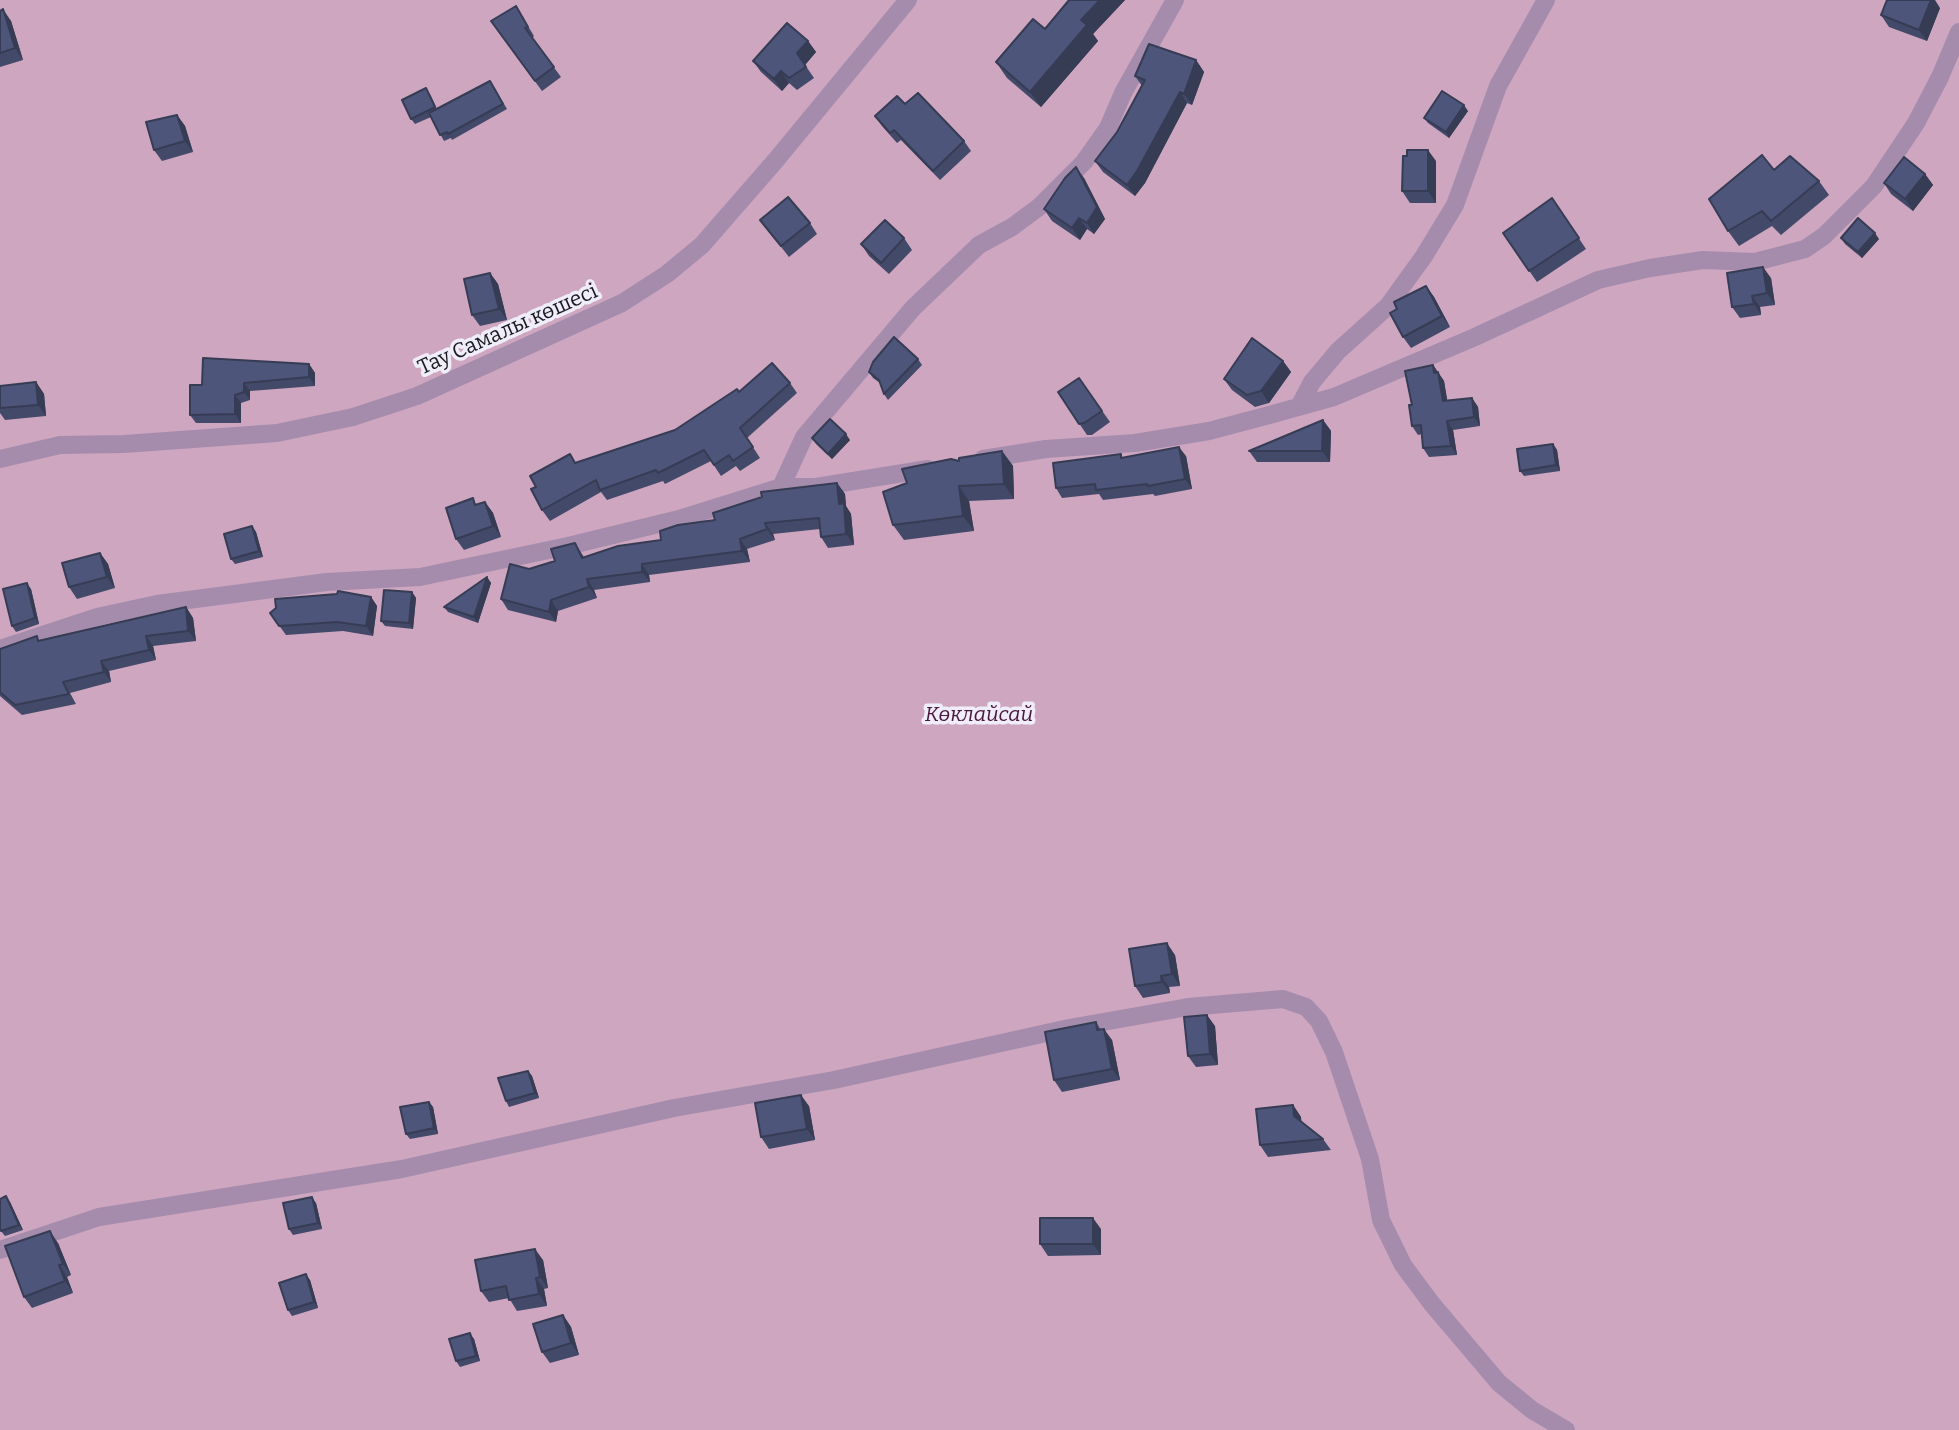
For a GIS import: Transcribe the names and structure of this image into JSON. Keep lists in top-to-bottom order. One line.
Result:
{"streets":{"street":["Тау Самалы көшесі"]},"parks":["Көклайсай"]}
